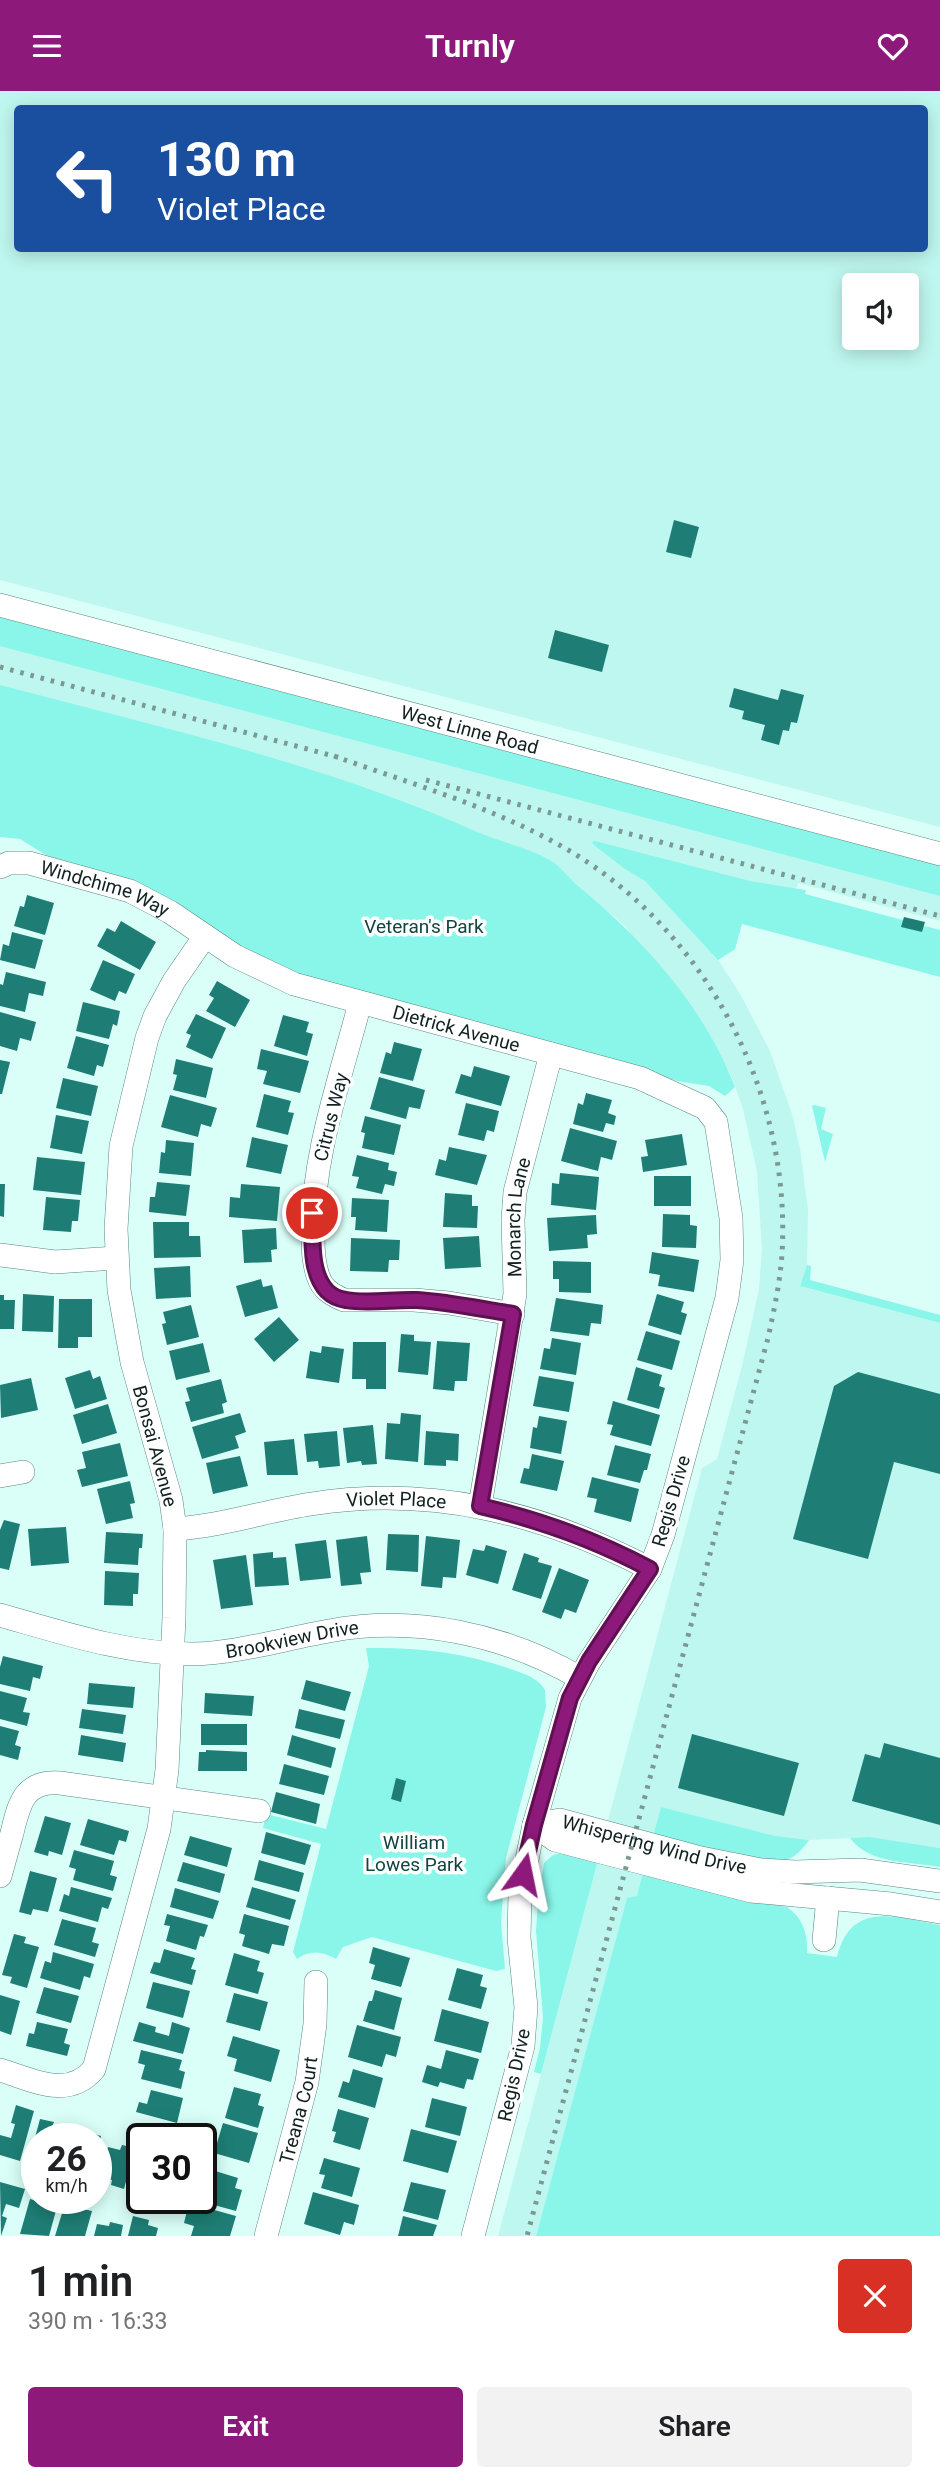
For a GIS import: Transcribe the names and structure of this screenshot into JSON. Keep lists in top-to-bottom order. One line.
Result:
{"streets":{"street":["West Linne Road","Windchime Way","Dietrick Avenue","Citrus Way","Monarch Lane","Bonsai Avenue","Regis Drive","Violet Place","Brookview Drive","Whispering Wind Drive","Treana Court"]},"crossings":[["Windchime Way","Dietrick Avenue"],["Windchime Way","Bonsai Avenue"],["Dietrick Avenue","Citrus Way"],["Dietrick Avenue","Monarch Lane"],["Dietrick Avenue","Bonsai Avenue"],["Dietrick Avenue","Regis Drive"],["Citrus Way","Monarch Lane"],["Monarch Lane","Violet Place"],["Bonsai Avenue","Violet Place"],["Bonsai Avenue","Brookview Drive"],["Regis Drive","Violet Place"],["Regis Drive","Brookview Drive"],["Regis Drive","Whispering Wind Drive"]],"parks":["Veteran's Park","William Lowes Park"],"page":{"header":"Turnly","turn":["130 m","Violet Place"],"speed":"26 km/h","limit":"30","heading":["1 min","390 m · 16:33"],"buttons":["Exit","Share"]}}
